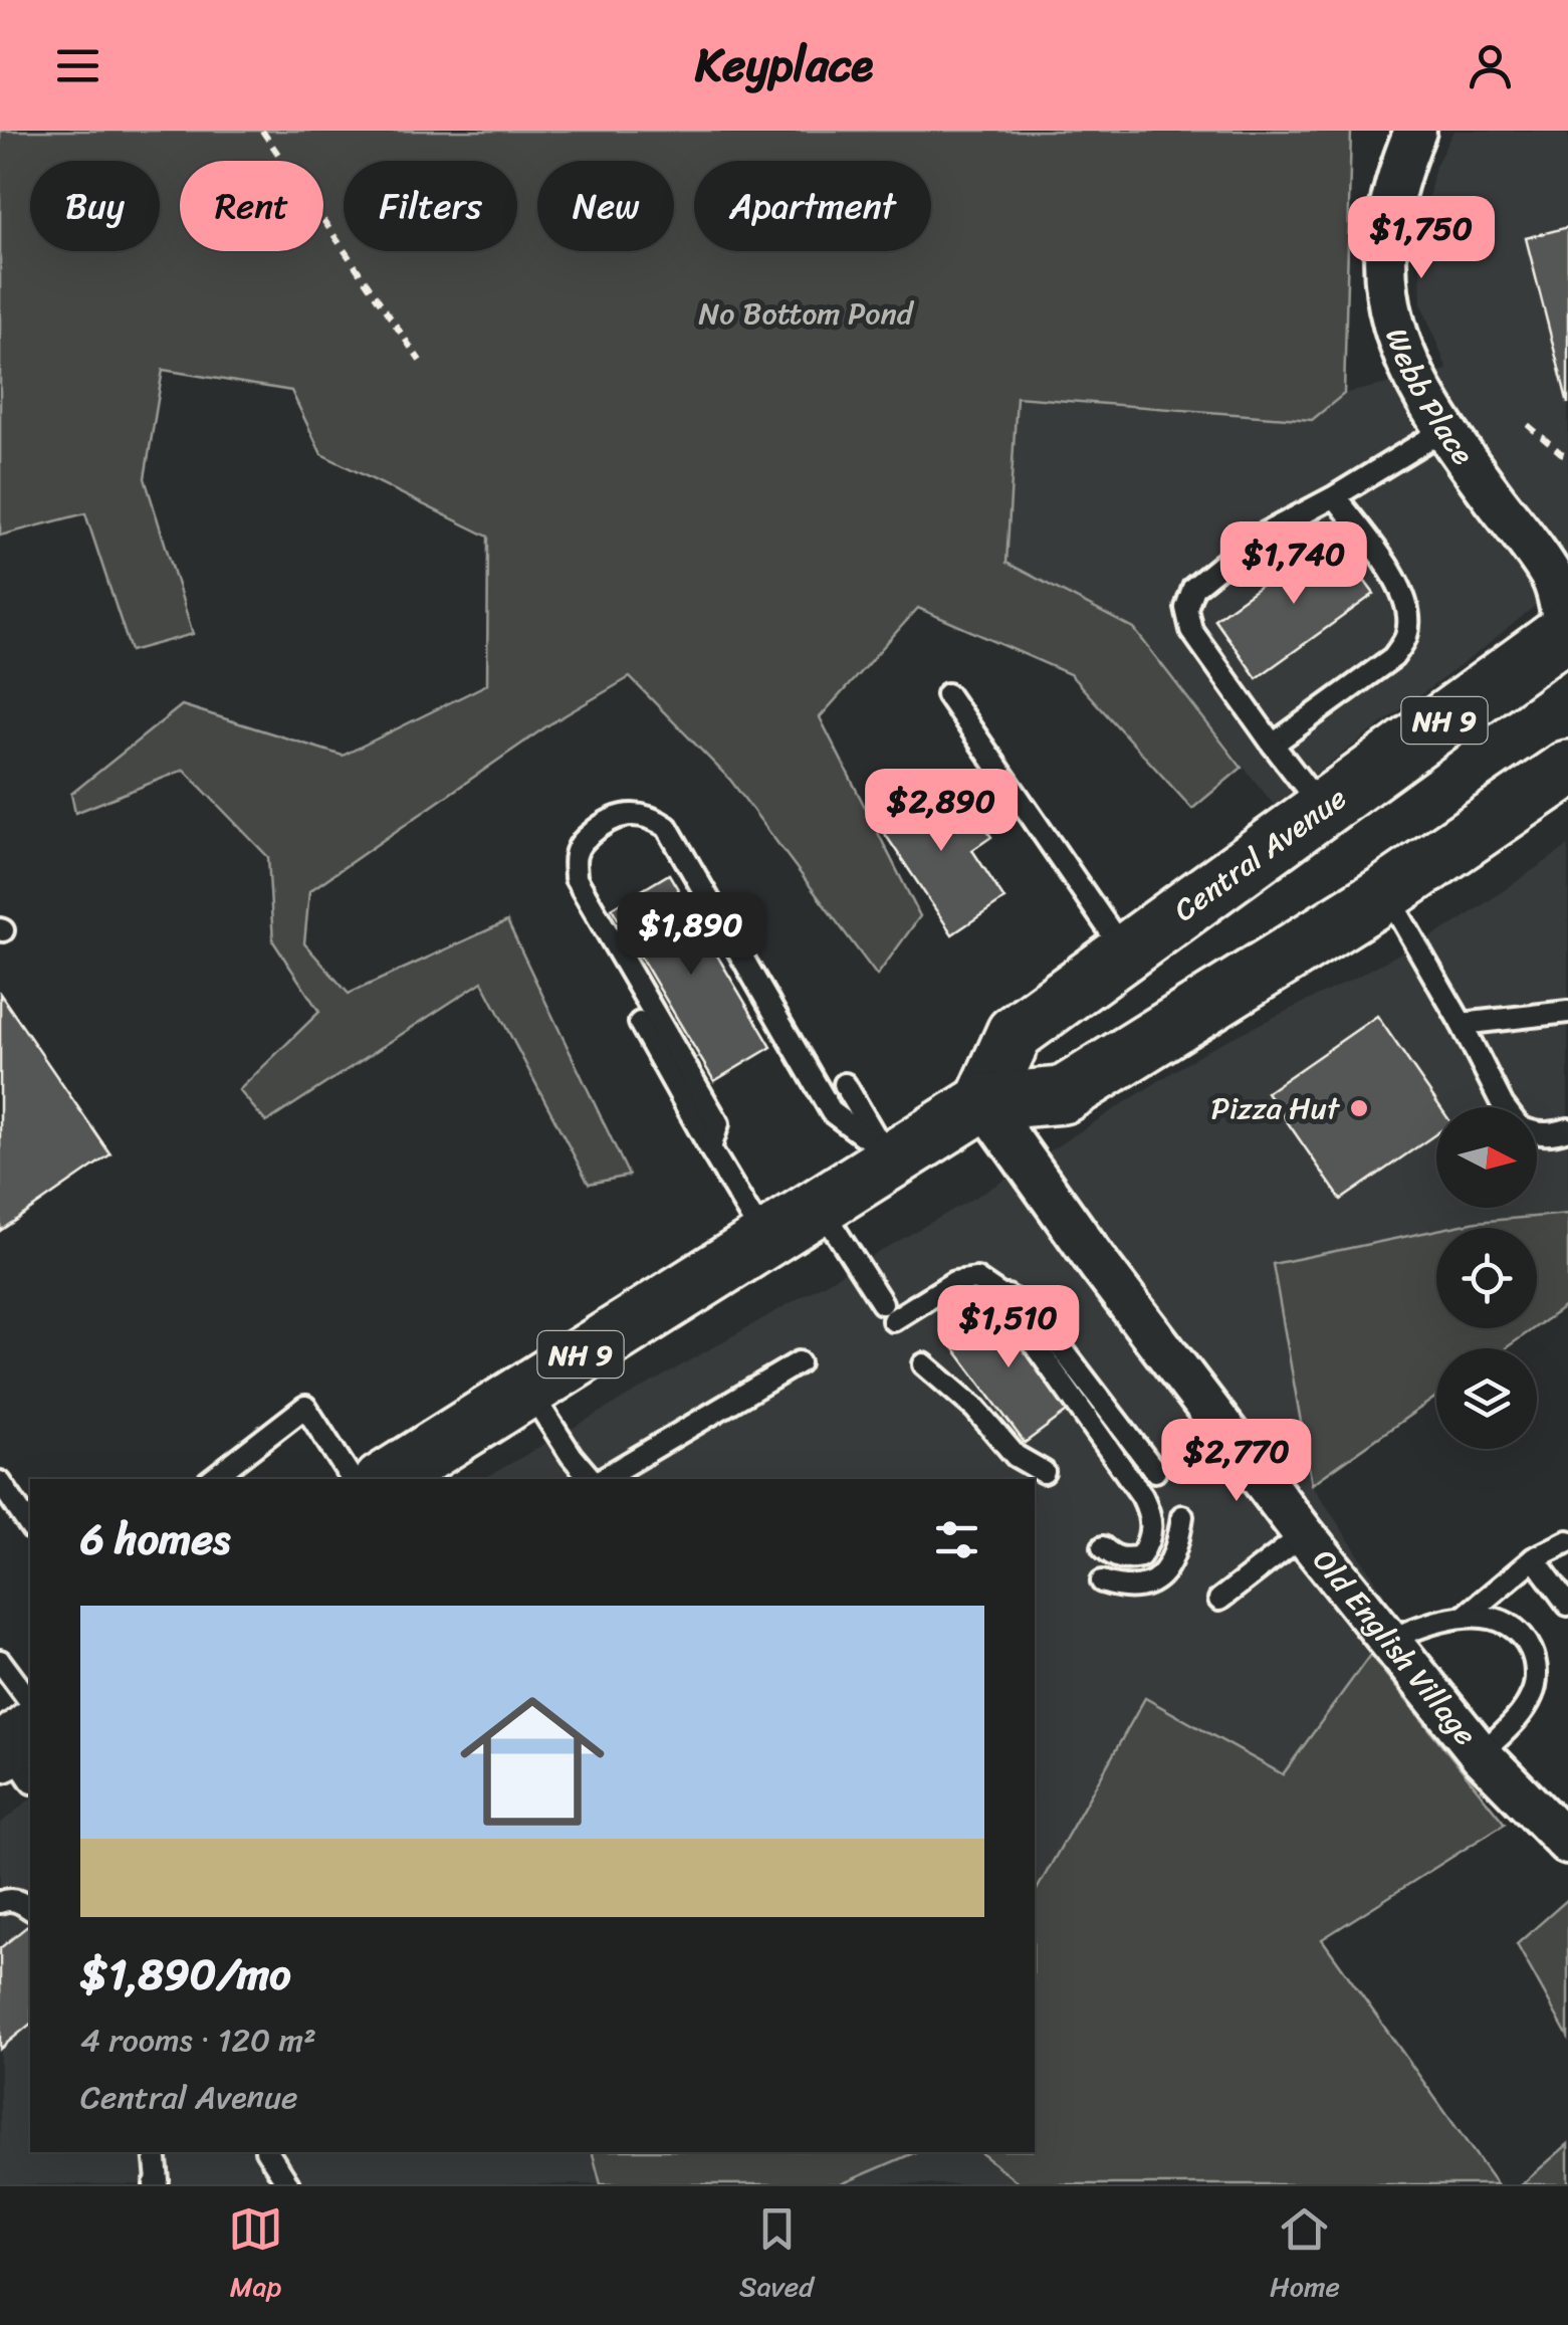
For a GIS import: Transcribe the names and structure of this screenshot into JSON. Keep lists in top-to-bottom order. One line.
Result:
{"streets":{"main road":["NH 9","Central Avenue"],"street":["Webb Place","Old English Village"]},"crossings":[["Webb Place","Central Avenue"],["NH 9","Central Avenue"],["NH 9","Old English Village"],["Central Avenue","Old English Village"]],"parks":["No Bottom Pond"],"places":["Pizza Hut"],"north":"right","page":{"header":"Keyplace","chip":["Buy","Rent","Filters","New","Apartment"],"price":["$1,750","$1,740","$2,890","$1,890","$1,510","$2,770"],"heading":"6 homes","list":[{"name":"$1,890/mo","note":"4 rooms · 120 m² · Central Avenue"}],"tabs":["Map","Saved","Home"]}}
